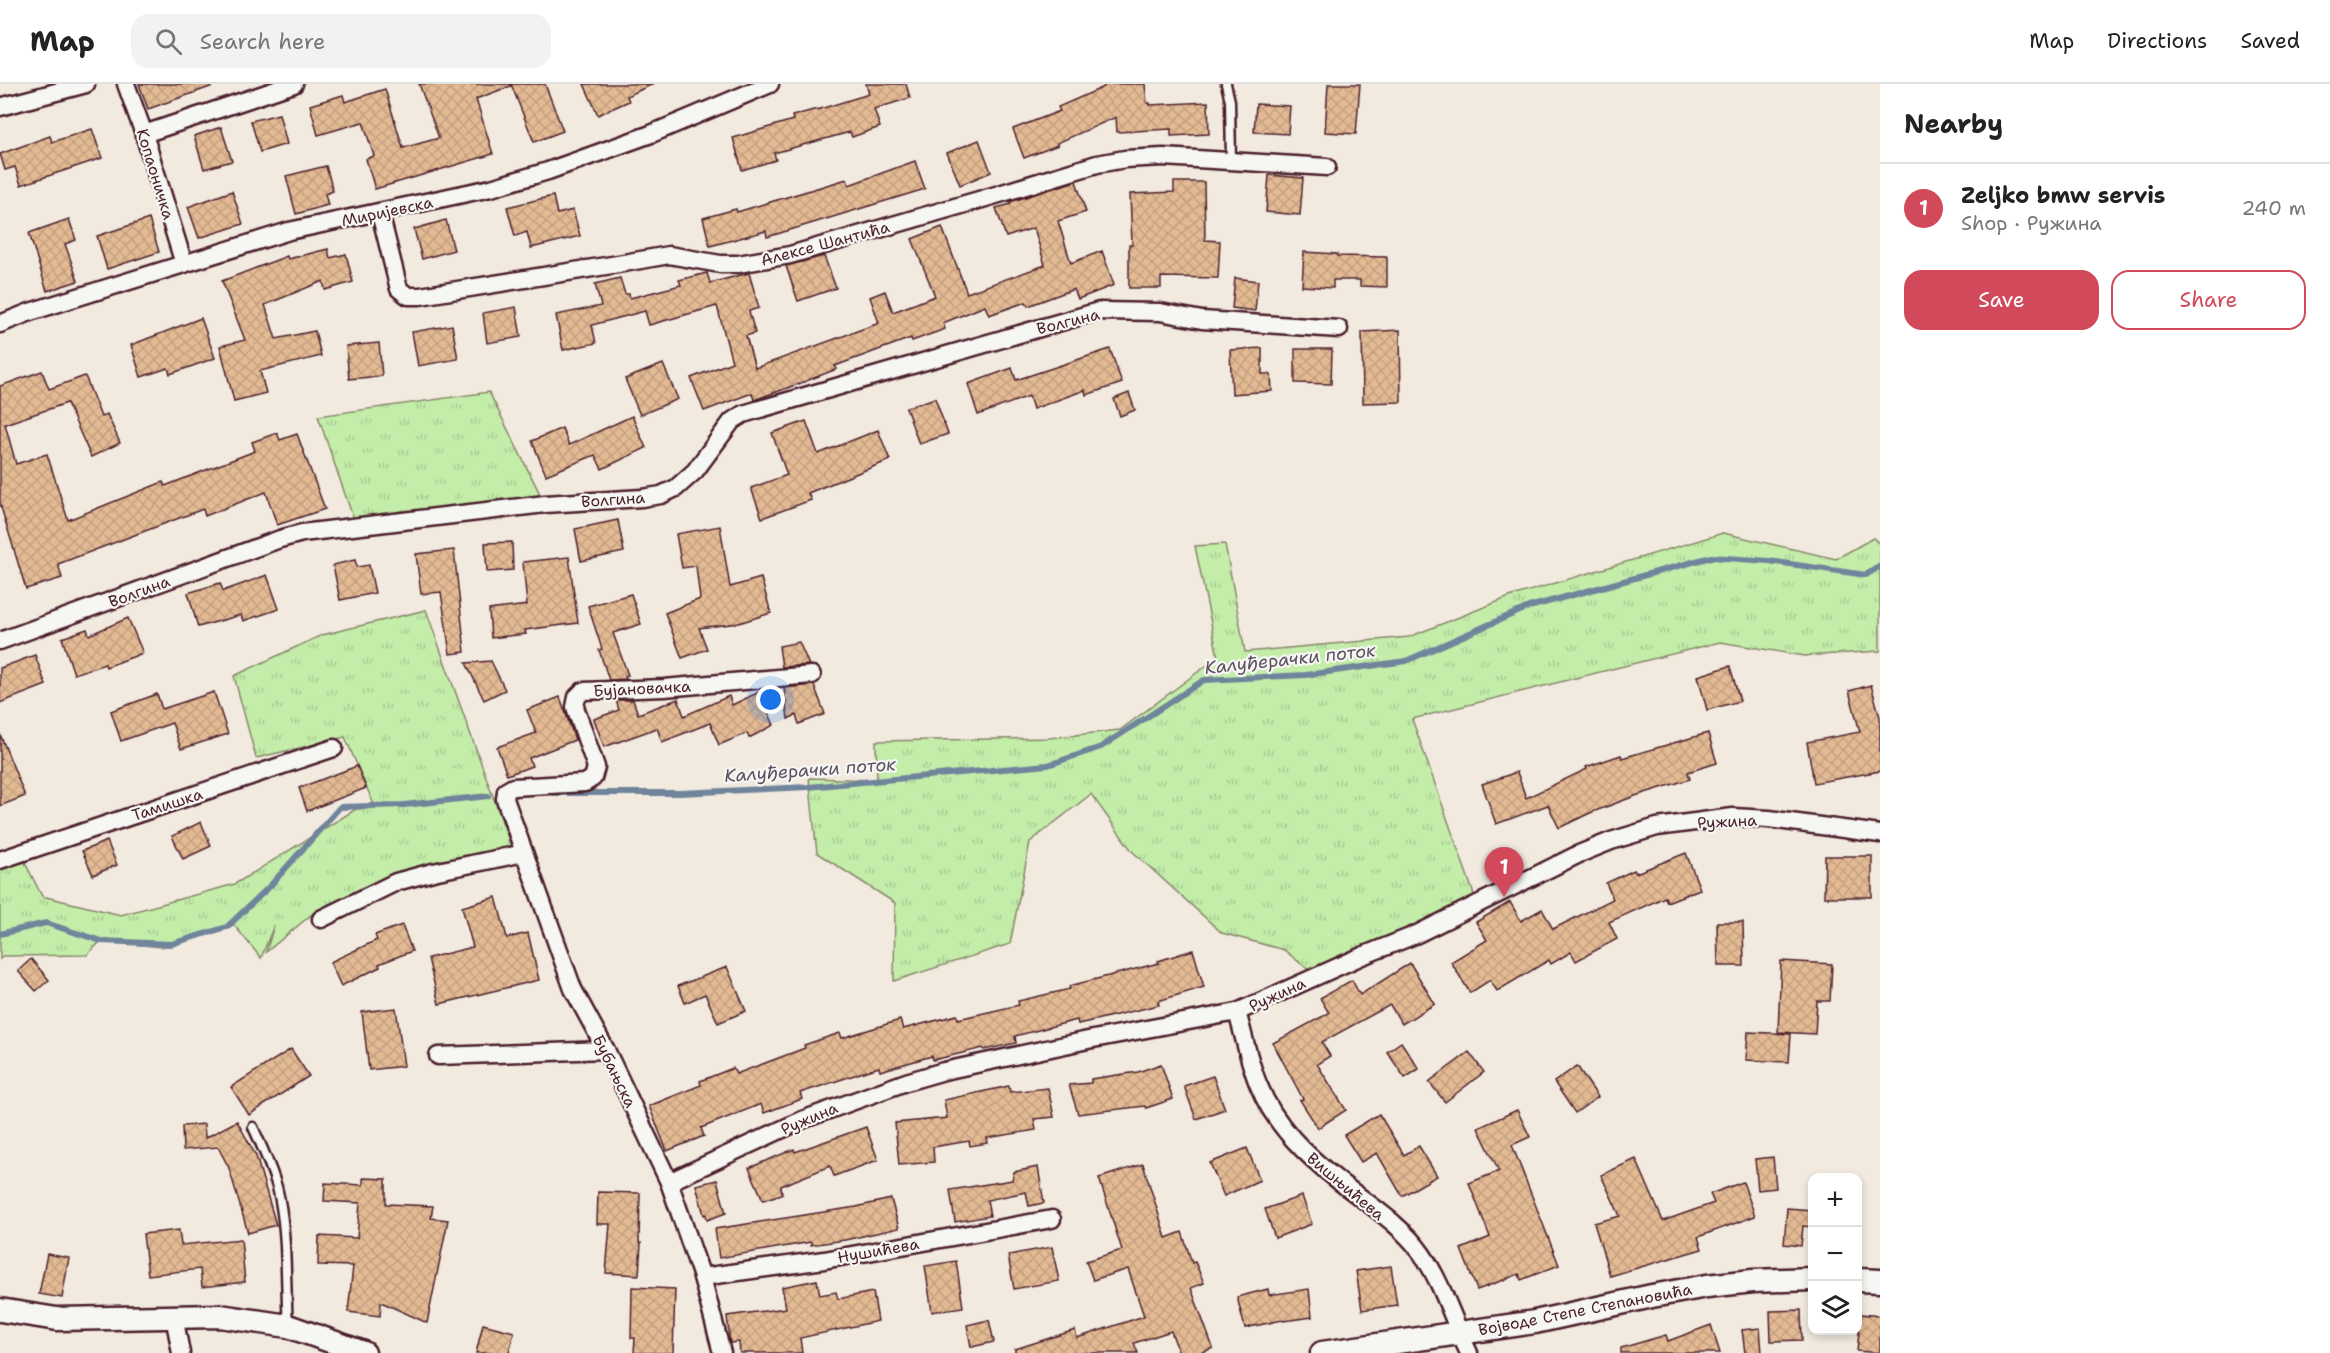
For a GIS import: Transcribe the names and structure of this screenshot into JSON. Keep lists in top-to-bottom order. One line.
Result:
{"streets":{"street":["Копаоничка","Миријевска","Алексе Шантића","Волгина","Бујановачка","Тамишка","Ружина","Бубањска","Вишњићева","Нушићева","Војводе Степе Степановића"]},"crossings":[["Копаоничка","Миријевска"],["Миријевска","Алексе Шантића"],["Бујановачка","Бубањска"],["Ружина","Бубањска"],["Ружина","Вишњићева"],["Бубањска","Нушићева"],["Вишњићева","Војводе Степе Степановића"]],"water":["Калуђерачки поток"],"page":{"header":"Map","search":"Search here","nav":["Map","Directions","Saved"],"heading":"Nearby","list":[{"mark":"1","name":"Zeljko bmw servis","note":"Shop · Ружина","value":"240 m"}],"buttons":["Save","Share"],"pins":"1","map_buttons":["+","−"]}}
